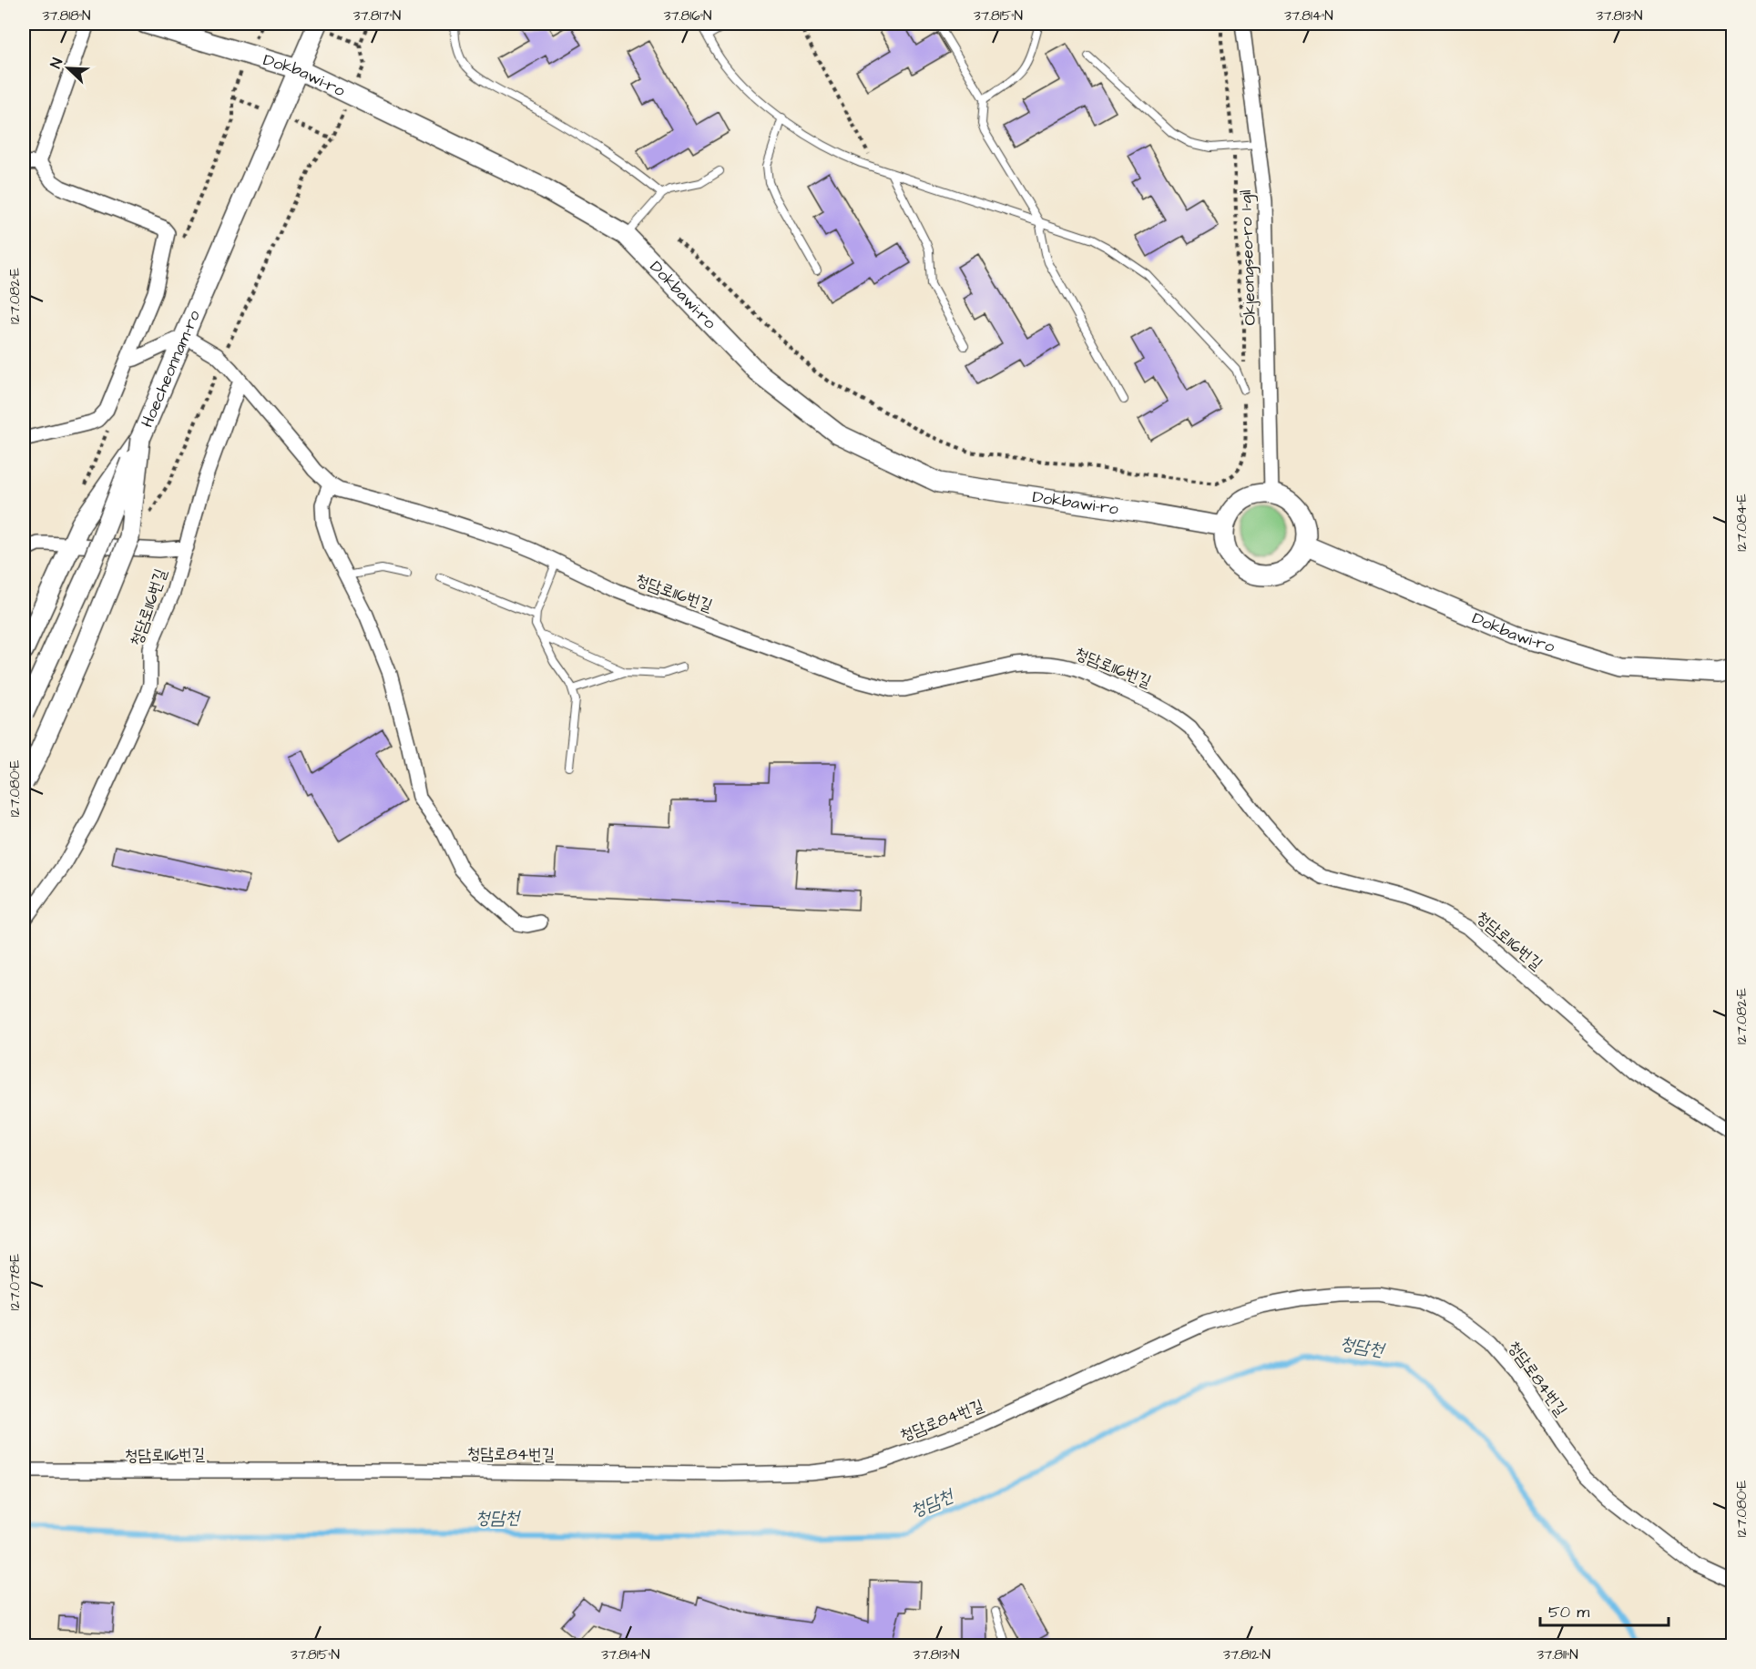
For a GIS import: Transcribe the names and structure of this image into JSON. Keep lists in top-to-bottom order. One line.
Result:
{"streets":{"main road":["Dokbawi-ro","Hoecheonnam-ro"],"street":["Okjeongseo-ro 1-gil","청담로116번길","청담로84번길"]},"crossings":[["Dokbawi-ro","Okjeongseo-ro 1-gil"],["Dokbawi-ro","Hoecheonnam-ro"],["Hoecheonnam-ro","청담로116번길"],["청담로116번길","청담로84번길"]],"water":["청담천"],"scale_bar":"50 m","north":"top left","coordinates":["37.818°N","37.817°N","37.816°N","37.815°N","37.814°N","37.813°N","127.082°E","127.084°E","127.080°E","127.078°E","37.812°N","37.811°N"]}
